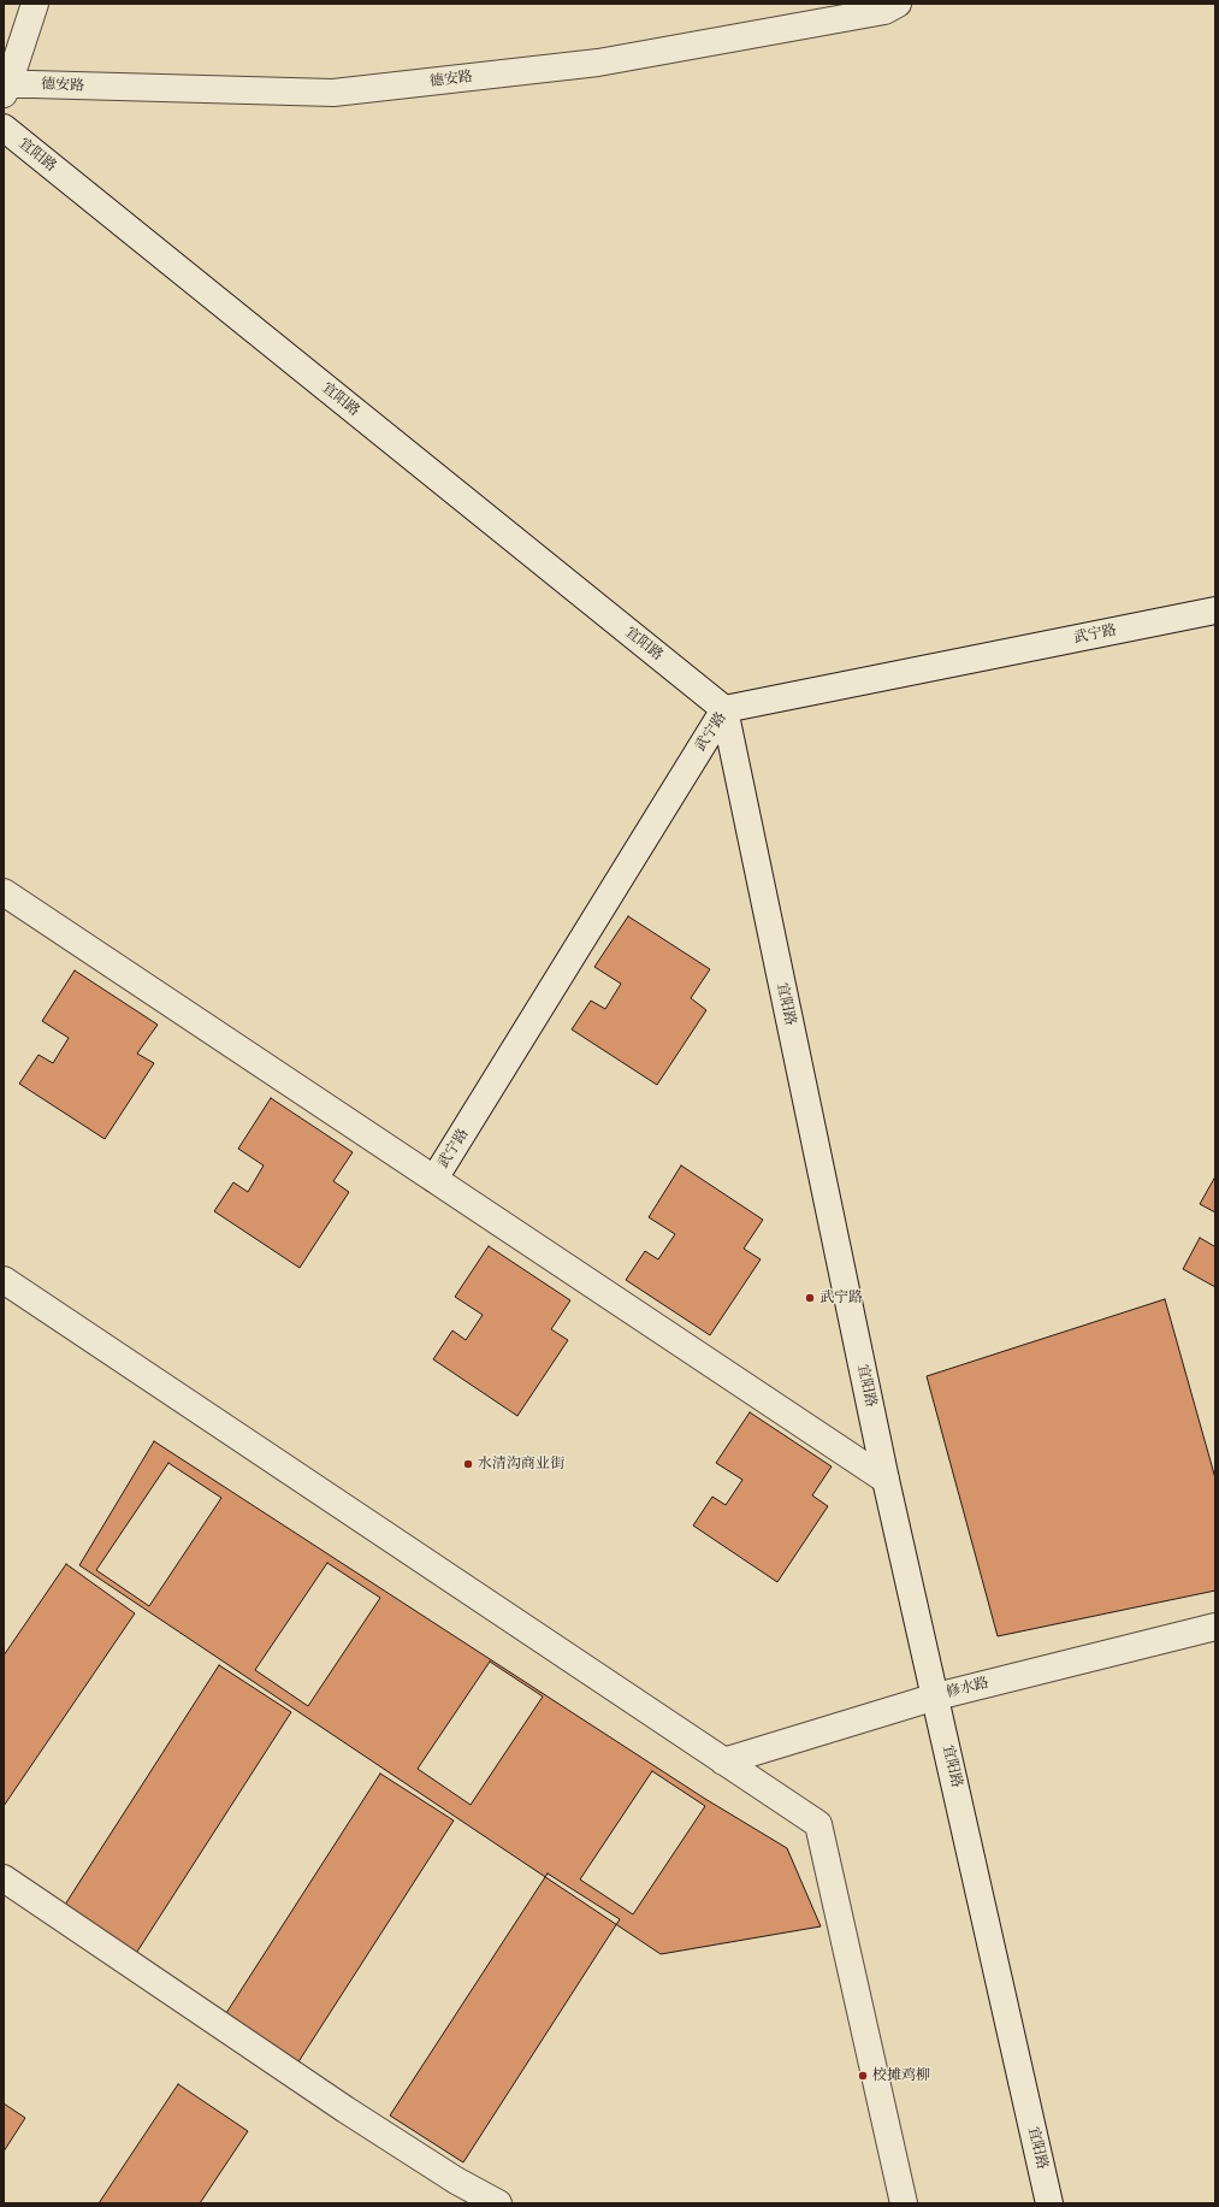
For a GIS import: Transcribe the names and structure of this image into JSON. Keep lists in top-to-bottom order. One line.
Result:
{"streets":{"street":["德安路","宜阳路","武宁路","修水路"]},"crossings":[["宜阳路","武宁路"],["宜阳路","修水路"]],"places":["武宁路","水清沟商业街","校摊鸡柳"]}
